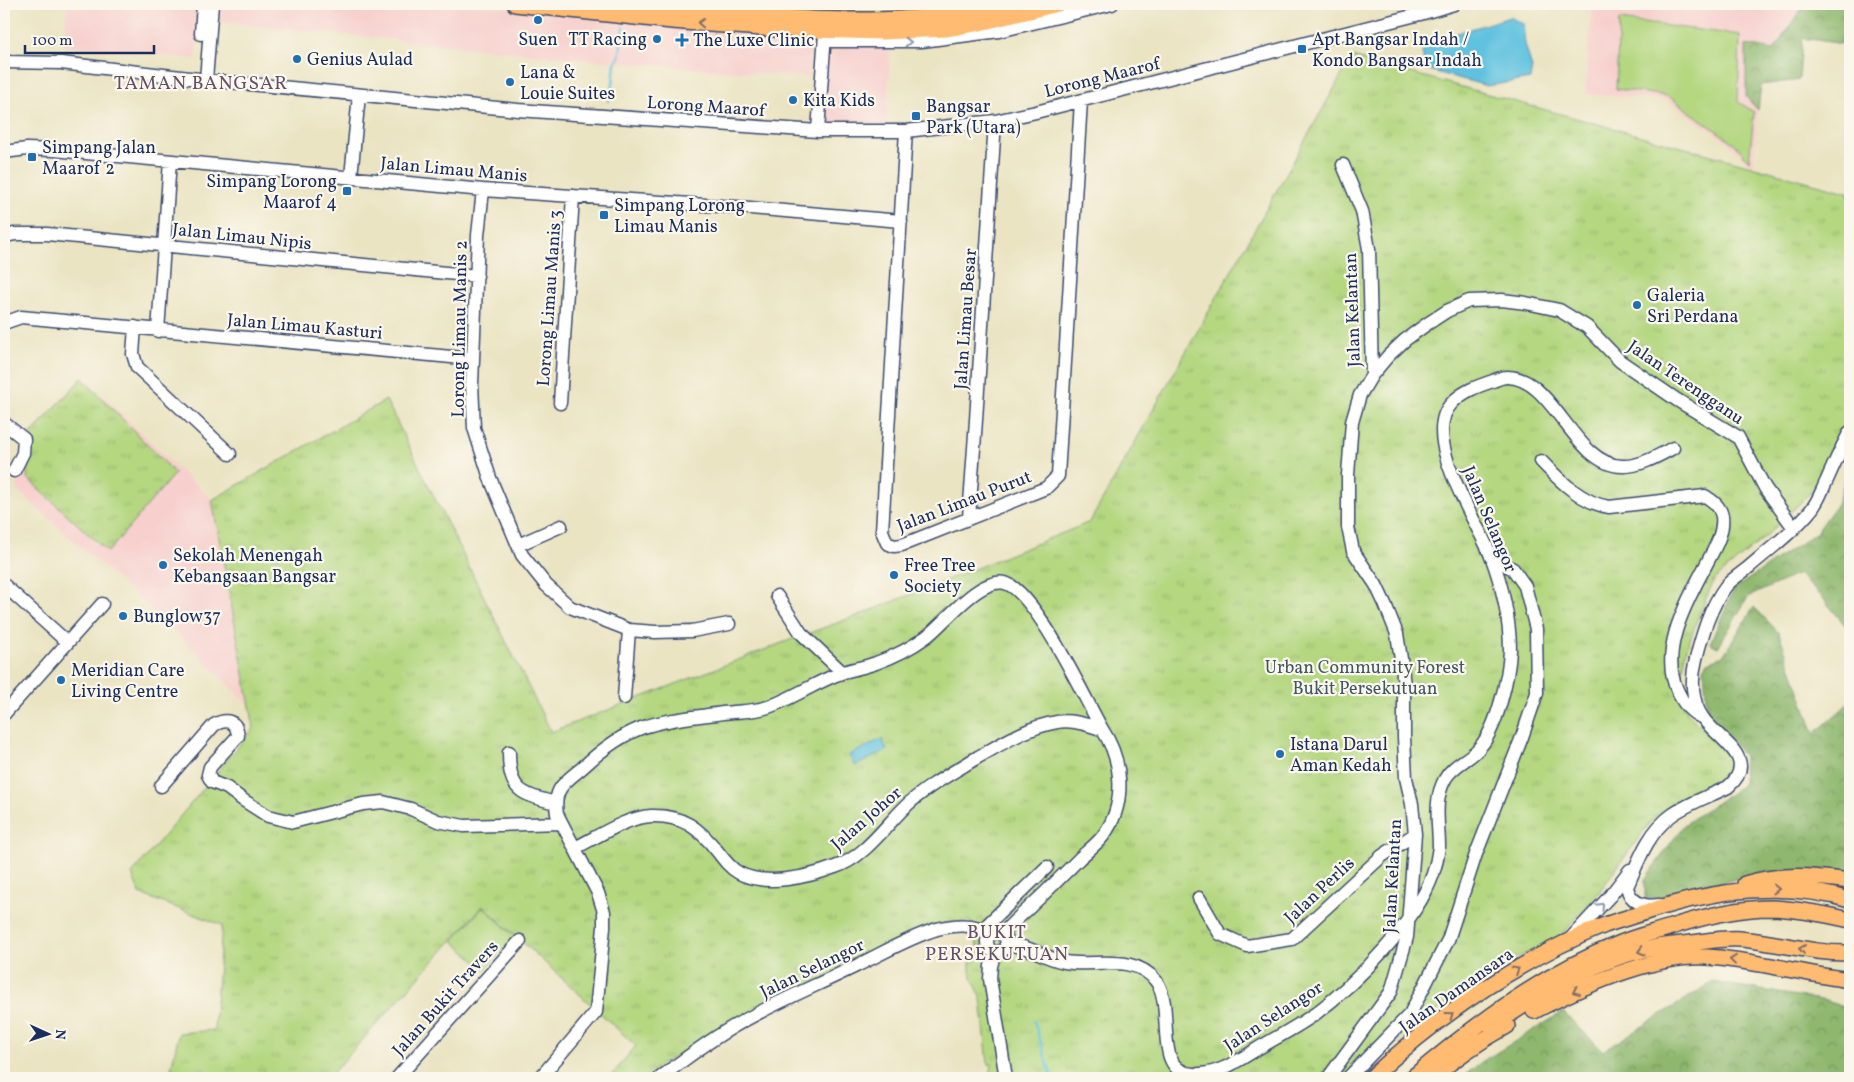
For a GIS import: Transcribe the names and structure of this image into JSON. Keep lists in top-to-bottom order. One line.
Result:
{"streets":{"main road":["Jalan Damansara"],"street":["Lorong Maarof","Jalan Limau Manis","Jalan Limau Nipis","Lorong Limau Manis 3","Jalan Kelantan","Jalan Limau Besar","Jalan Limau Kasturi","Lorong Limau Manis 2","Jalan Terengganu","Jalan Limau Purut","Jalan Selangor","Jalan Johor","Jalan Perlis","Jalan Bukit Travers"]},"crossings":[["Lorong Maarof","Jalan Limau Besar"],["Lorong Maarof","Jalan Limau Purut"],["Jalan Limau Manis","Lorong Limau Manis 3"],["Jalan Limau Manis","Lorong Limau Manis 2"],["Jalan Limau Manis","Jalan Limau Purut"],["Jalan Limau Nipis","Lorong Limau Manis 2"],["Jalan Kelantan","Jalan Terengganu"],["Jalan Kelantan","Jalan Selangor"],["Jalan Kelantan","Jalan Perlis"],["Jalan Limau Besar","Jalan Limau Purut"],["Jalan Limau Kasturi","Lorong Limau Manis 2"],["Jalan Terengganu","Jalan Damansara"]],"districts":["TAMAN BANGSAR","BUKIT PERSEKUTUAN"],"parks":["Urban Community Forest Bukit Persekutuan"],"places":{"other":["Suen","TT Racing","Genius Aulad","Lana & Louie Suites","Kita Kids","Galeria Sri Perdana","Sekolah Menengah Kebangsaan Bangsar","Free Tree Society","Bunglow37","Meridian Care Living Centre","Istana Darul Aman Kedah"],"health":["The Luxe Clinic"],"transit":["Apt Bangsar Indah / Kondo Bangsar Indah","Bangsar Park (Utara)","Simpang Jalan Maarof 2","Simpang Lorong Maarof 4","Simpang Lorong Limau Manis"]},"scale_bar":"100 m","north":"right"}
